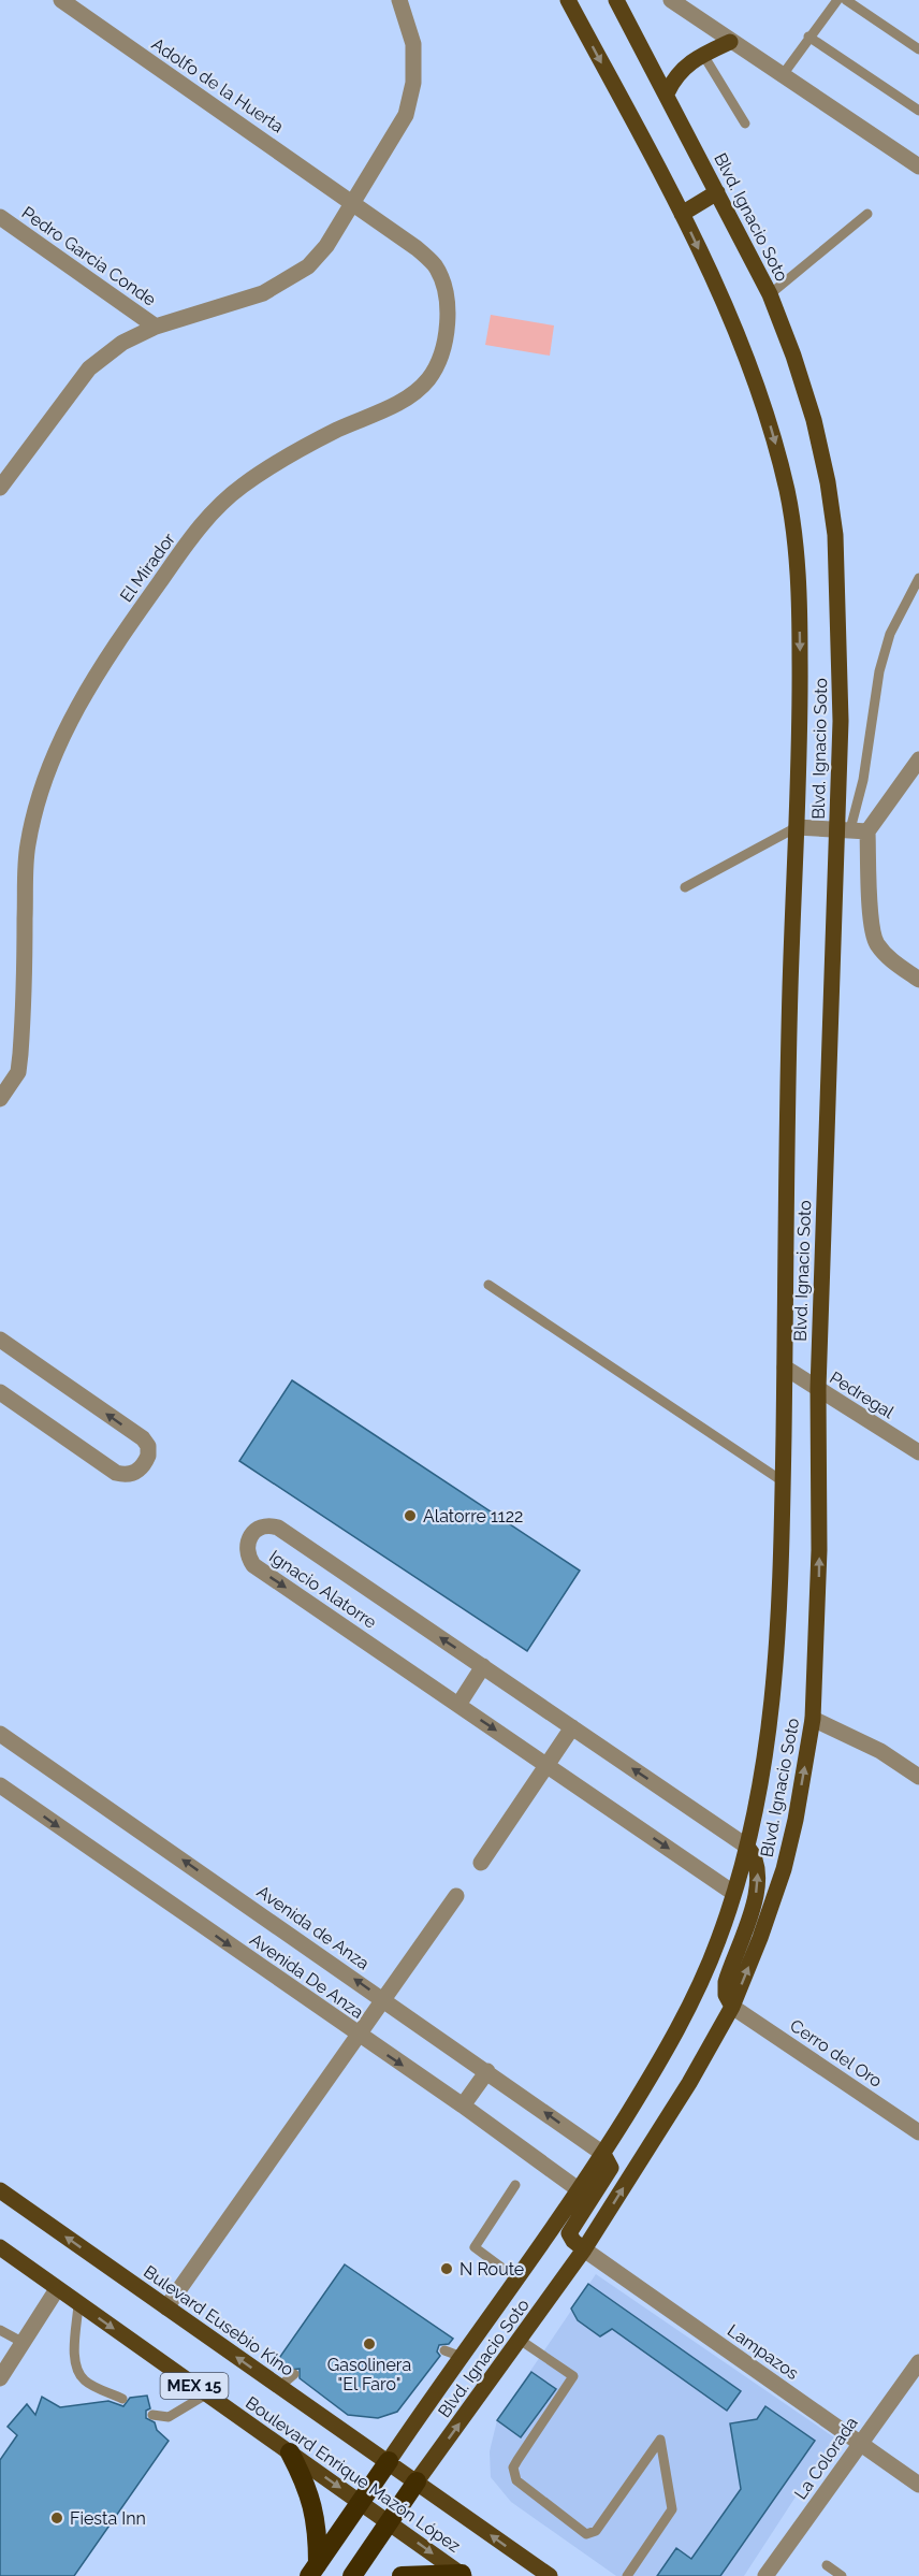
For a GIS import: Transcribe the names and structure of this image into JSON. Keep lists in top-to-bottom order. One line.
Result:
{"streets":{"main road":["Blvd. Ignacio Soto","Bulevard Eusebio Kino","MEX 15","Boulevard Enrique Mazón López"],"street":["Adolfo de la Huerta","Pedro Garcia Conde","El Mirador","Pedregal","Ignacio Alatorre","Avenida de Anza","Avenida De Anza","Cerro del Oro","Lampazos","La Colorada"]},"crossings":[["Adolfo de la Huerta","El Mirador"],["Blvd. Ignacio Soto","Pedregal"],["Blvd. Ignacio Soto","Ignacio Alatorre"],["Blvd. Ignacio Soto","Avenida de Anza"],["Blvd. Ignacio Soto","Avenida De Anza"],["Blvd. Ignacio Soto","Cerro del Oro"],["Blvd. Ignacio Soto","Bulevard Eusebio Kino"],["Blvd. Ignacio Soto","Lampazos"],["Blvd. Ignacio Soto","Boulevard Enrique Mazón López"],["Bulevard Eusebio Kino","Boulevard Enrique Mazón López"],["Lampazos","La Colorada"]],"one_way":["Avenida de Anza","Avenida De Anza","Bulevard Eusebio Kino"],"places":["Alatorre 1122","N Route","Gasolinera \"El Faro\"","Fiesta Inn"]}
